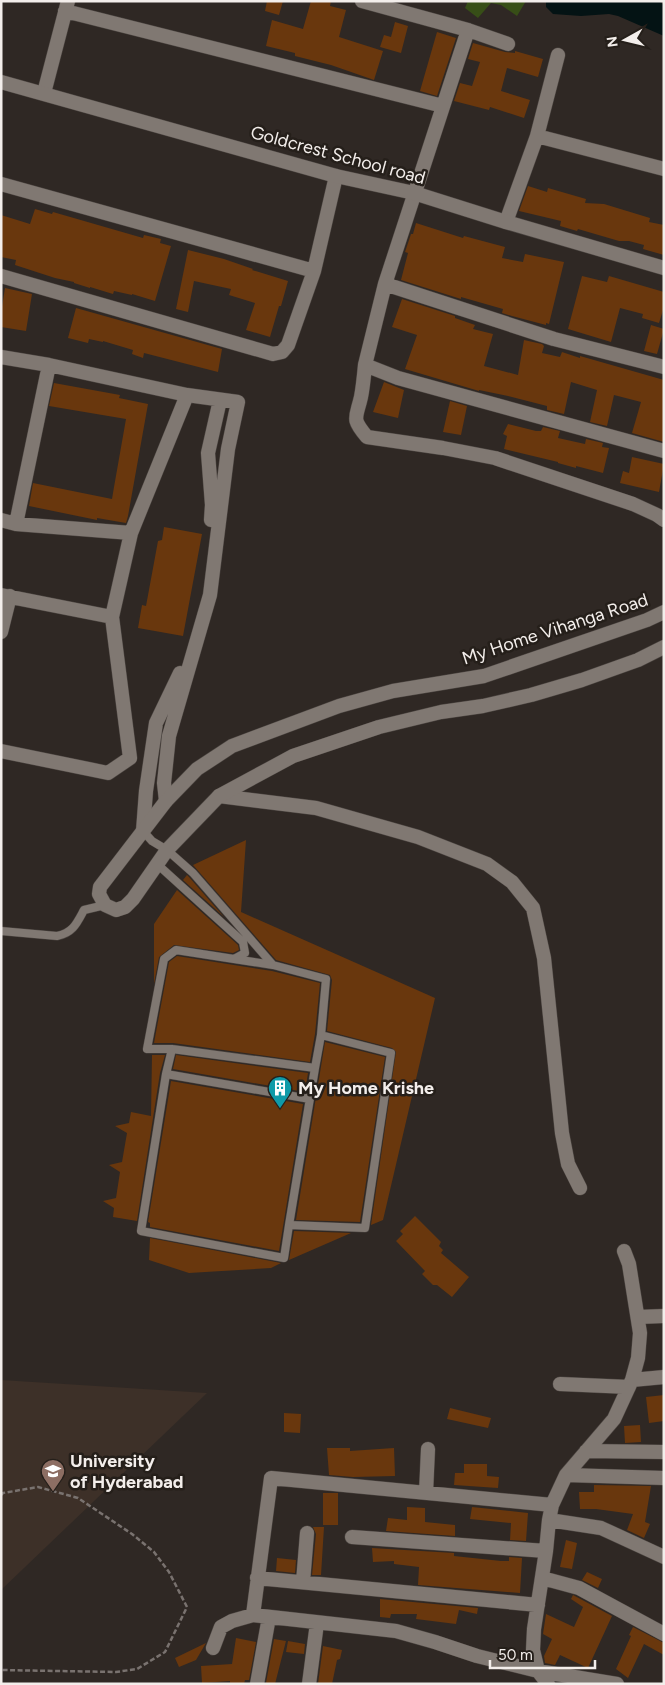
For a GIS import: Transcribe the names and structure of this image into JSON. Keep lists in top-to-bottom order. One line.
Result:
{"streets":{"street":["Goldcrest School road","My Home Vihanga Road"]},"places":{"building":["My Home Krishe"],"school or university":["University of Hyderabad"]},"scale_bar":"50 m","north":"left"}
